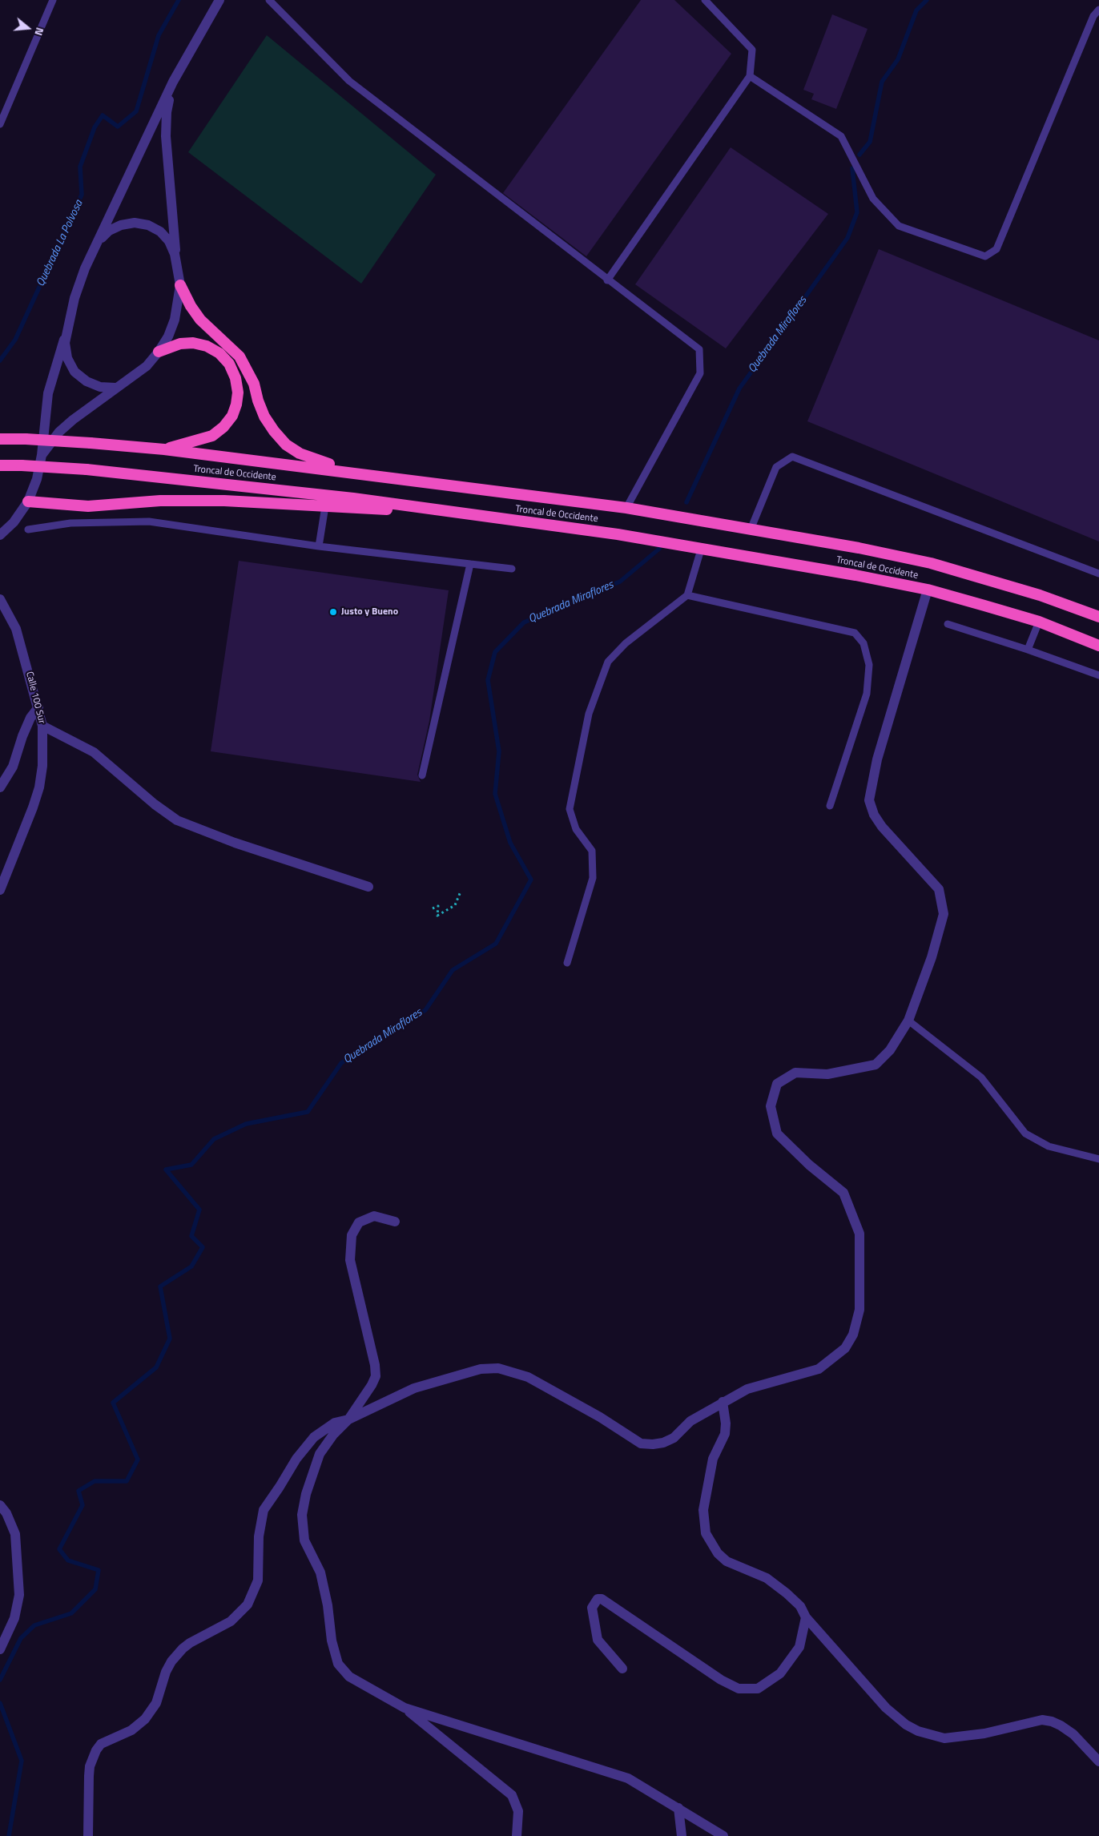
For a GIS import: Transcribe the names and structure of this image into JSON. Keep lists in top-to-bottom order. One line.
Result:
{"streets":{"highway":["Troncal de Occidente"],"street":["Calle 100 Sur"]},"water":["Quebrada La Polvosa","Quebrada Miraflores"],"places":["Justo y Bueno"],"north":"right"}
